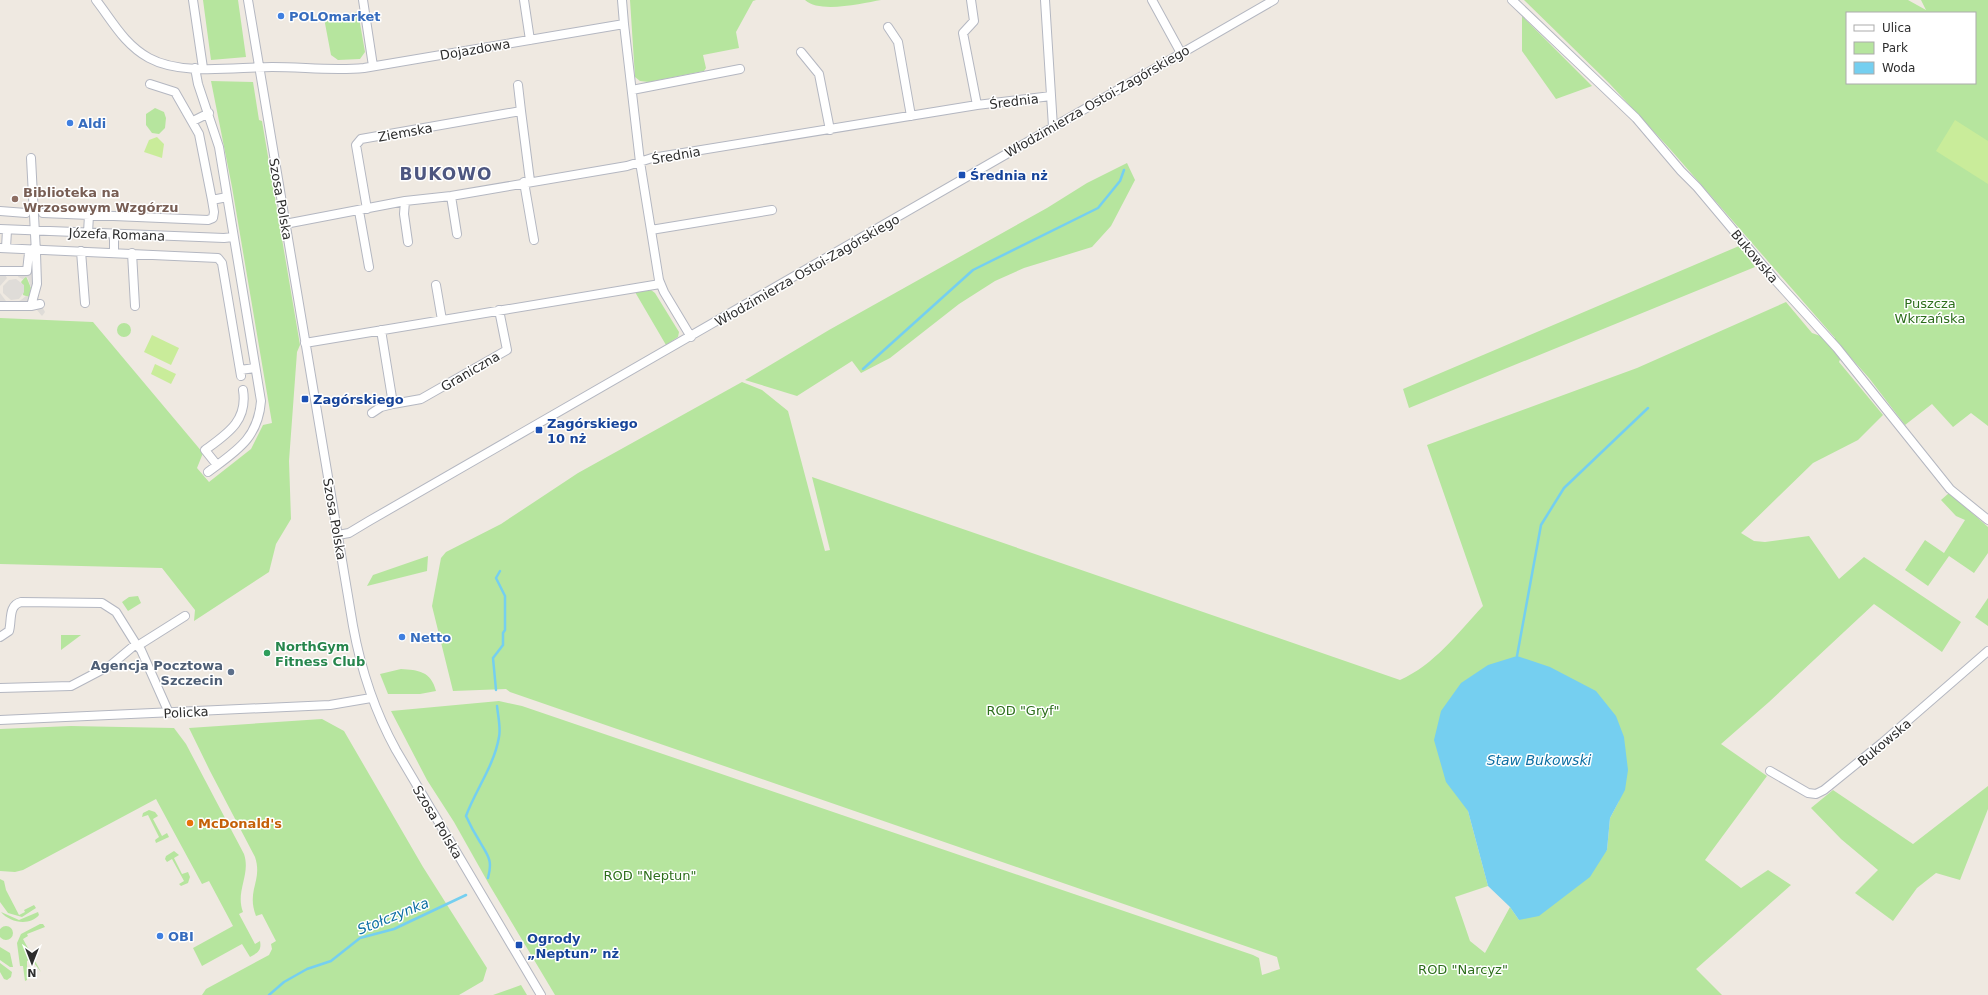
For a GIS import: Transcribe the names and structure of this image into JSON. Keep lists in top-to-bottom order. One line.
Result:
{"streets":{"street":["Dojazdowa","Średnia","Włodzimierza Ostoi-Zagórskiego","Ziemska","Szosa Polska","Józefa Romana","Bukowska","Graniczna","Policka"]},"crossings":[["Dojazdowa","Szosa Polska"],["Średnia","Ziemska"],["Średnia","Szosa Polska"],["Włodzimierza Ostoi-Zagórskiego","Szosa Polska"],["Szosa Polska","Policka"]],"districts":["BUKOWO"],"water":["Staw Bukowski","Stołczynka"],"parks":["Puszcza Wkrzańska","ROD \"Gryf\"","ROD \"Neptun\"","ROD \"Narcyz\""],"places":{"other":["POLOmarket","Aldi","Biblioteka na Wrzosowym Wzgórzu","Netto","NorthGym Fitness Club","Agencja Pocztowa Szczecin","McDonald's","OBI"],"transit":["Średnia nż","Zagórskiego","Zagórskiego 10 nż","Ogrody „Neptun” nż"]},"legend":["Ulica","Park","Woda"],"north":"bottom"}
